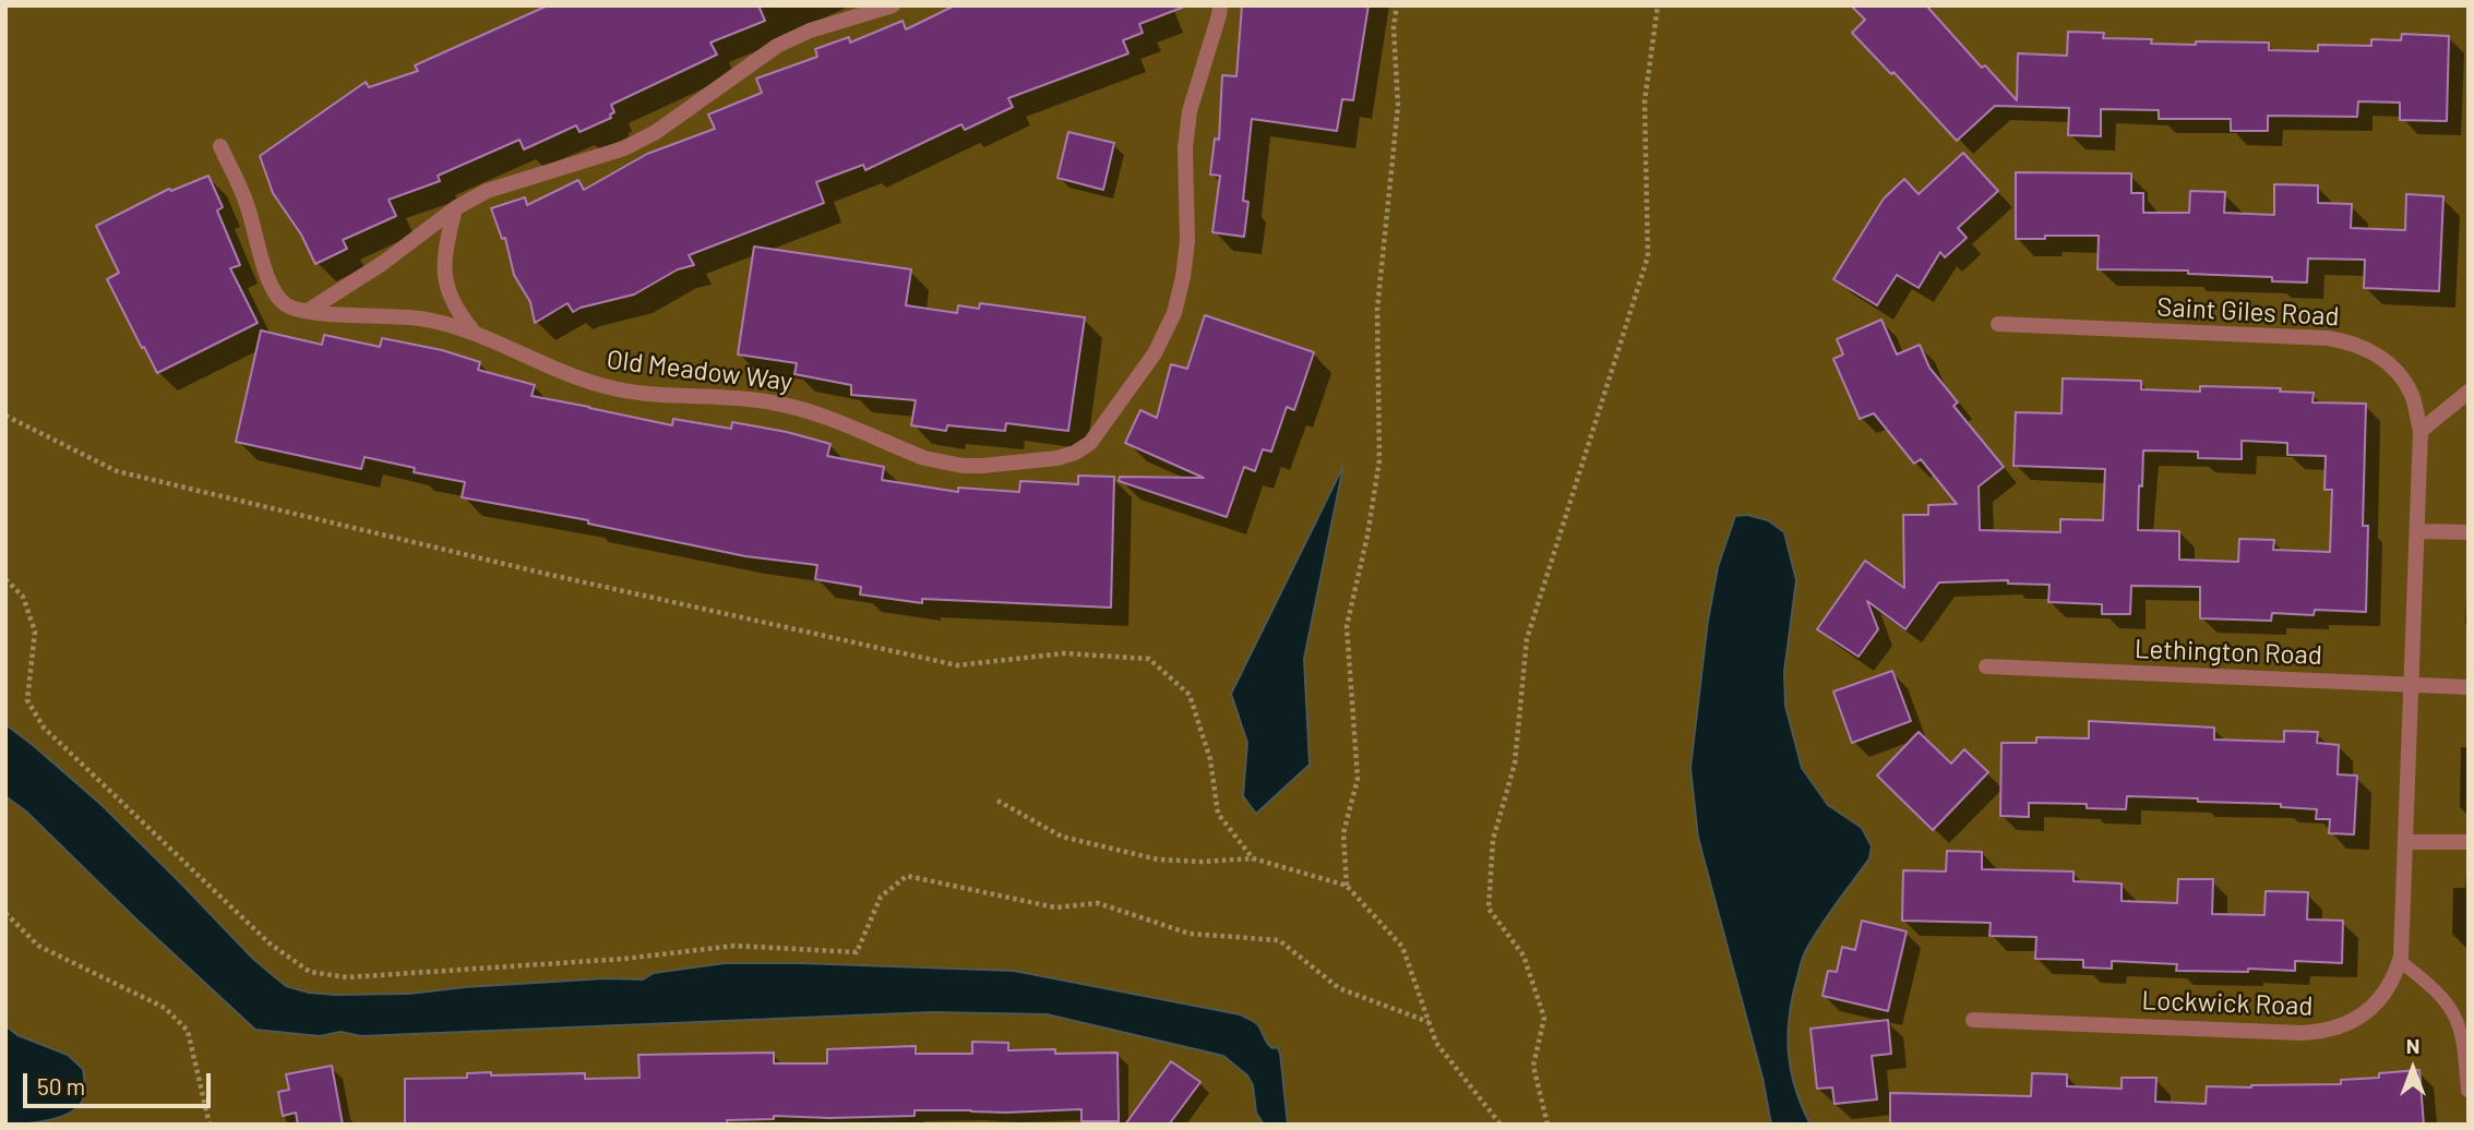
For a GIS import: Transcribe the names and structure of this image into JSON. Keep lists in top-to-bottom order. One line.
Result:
{"streets":{"street":["Saint Giles Road","Old Meadow Way","Lethington Road","Lockwick Road"]},"crossings":[["Saint Giles Road","Lethington Road"],["Saint Giles Road","Lockwick Road"],["Lethington Road","Lockwick Road"]],"scale_bar":"50 m","north":"top"}
